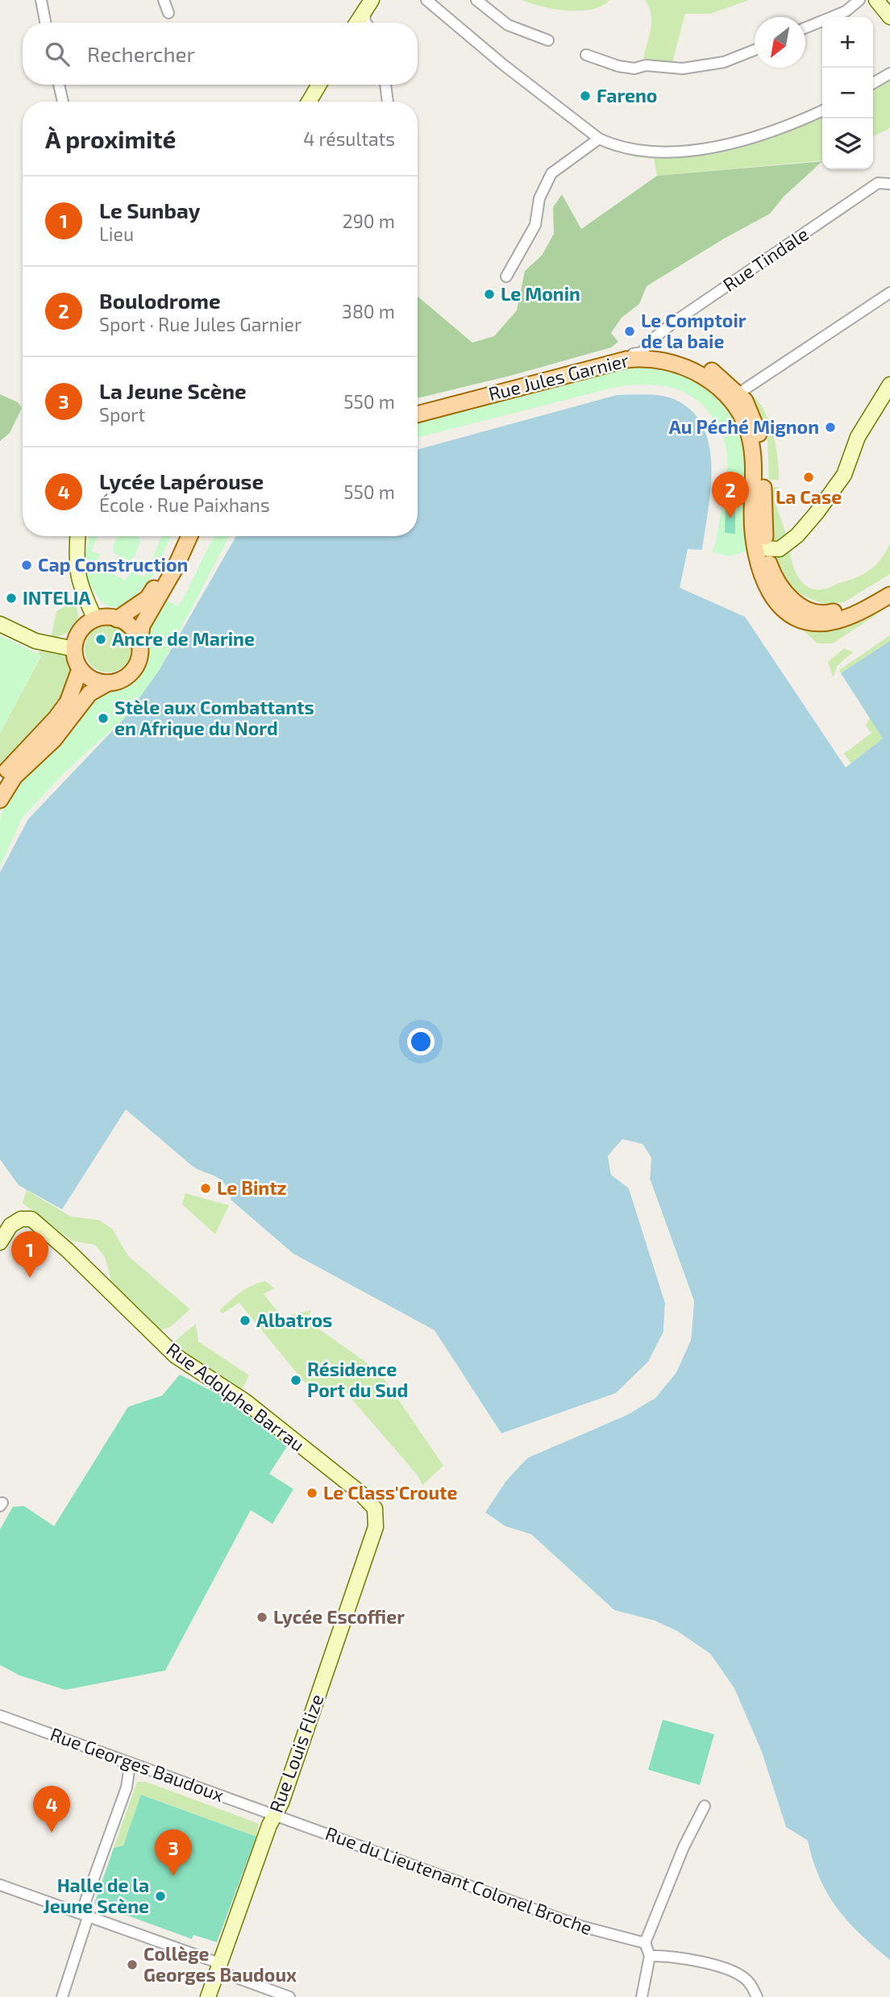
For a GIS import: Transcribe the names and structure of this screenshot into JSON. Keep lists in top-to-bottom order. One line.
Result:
{"streets":{"main road":["Rue Jules Garnier"],"street":["Rue Tindale","Rue Adolphe Barrau","Rue Louis Flize","Rue Georges Baudoux","Rue du Lieutenant Colonel Broche"]},"crossings":[["Rue Tindale","Rue Jules Garnier"],["Rue Adolphe Barrau","Rue Louis Flize"],["Rue Louis Flize","Rue Georges Baudoux"],["Rue Louis Flize","Rue du Lieutenant Colonel Broche"],["Rue Georges Baudoux","Rue du Lieutenant Colonel Broche"]],"places":["Fareno","Le Monin","Le Comptoir de la baie","Au Péché Mignon","La Case","Cap Construction","INTELIA","Ancre de Marine","Stèle aux Combattants en Afrique du Nord","Le Bintz","Albatros","Résidence Port du Sud","Le Class'Croute","Lycée Escoffier","Halle de la Jeune Scène","Collège Georges Baudoux"],"north":"bottom left","page":{"map_buttons":["+","−"],"search":"Rechercher","heading":["À proximité","4 résultats"],"list":[{"mark":"1","name":"Le Sunbay","note":"Lieu","value":"290 m"},{"mark":"2","name":"Boulodrome","note":"Sport · Rue Jules Garnier","value":"380 m"},{"mark":"3","name":"La Jeune Scène","note":"Sport","value":"550 m"},{"mark":"4","name":"Lycée Lapérouse","note":"École · Rue Paixhans","value":"550 m"}],"pins":["2","1","4","3"]}}
